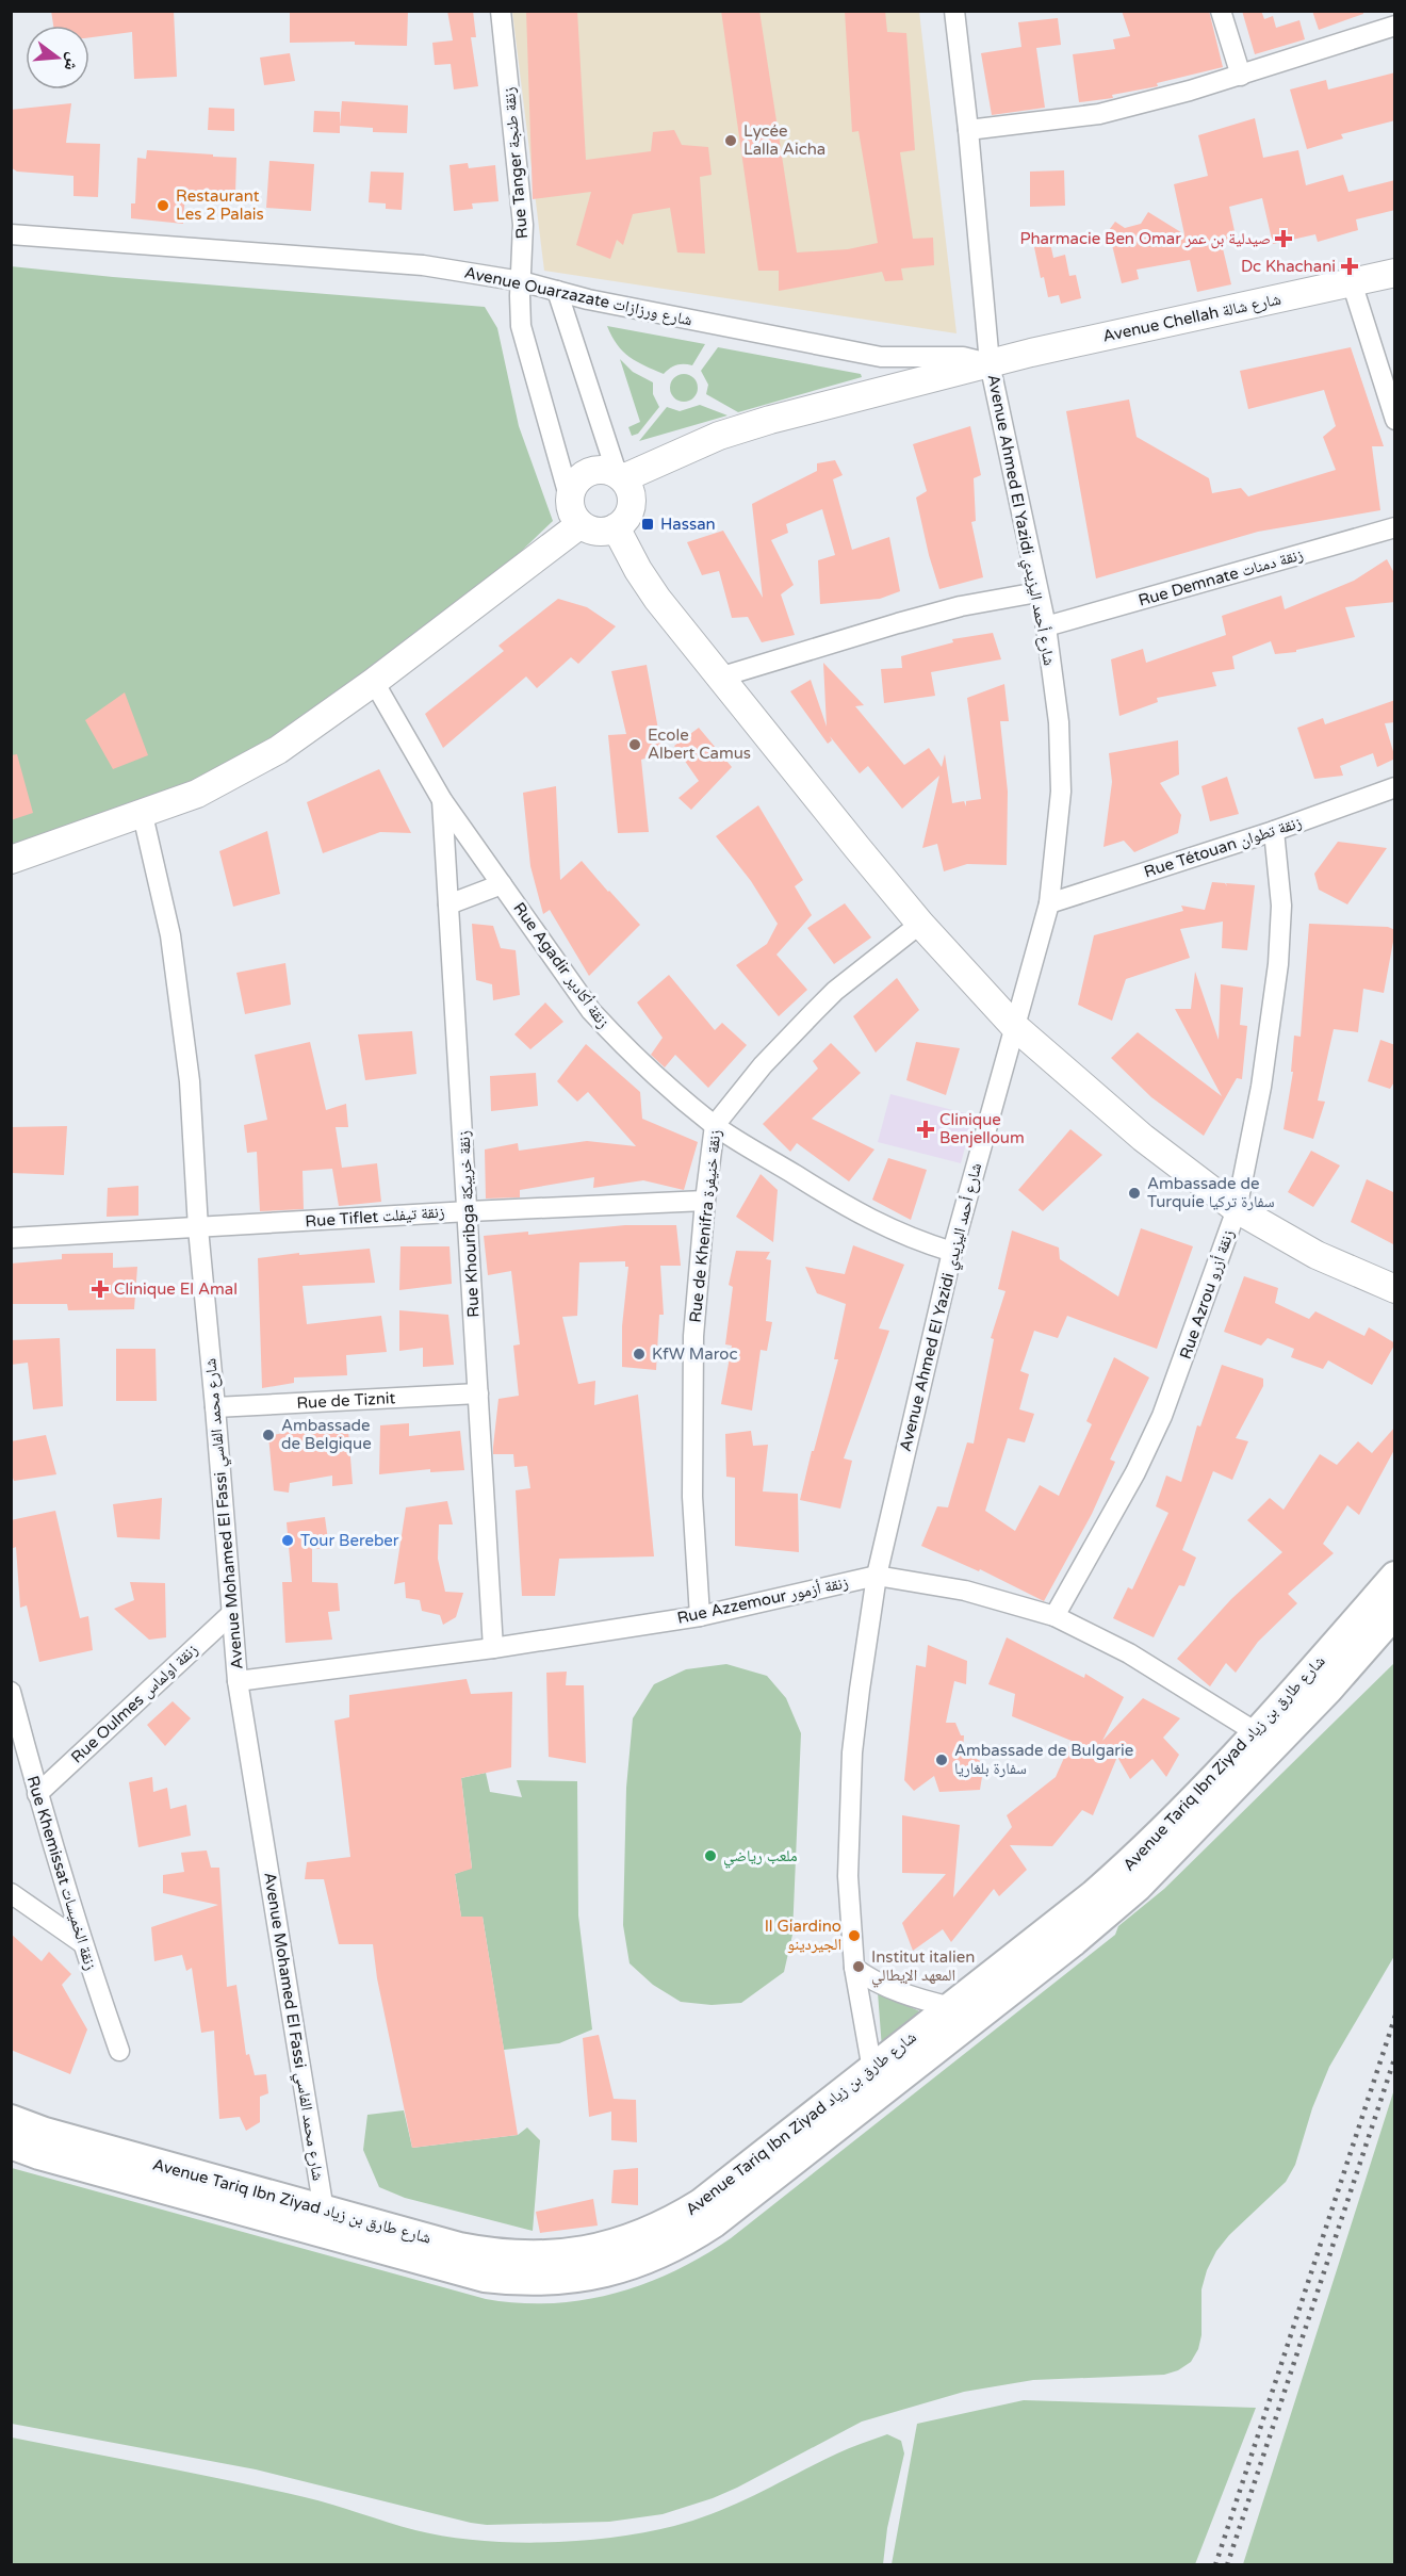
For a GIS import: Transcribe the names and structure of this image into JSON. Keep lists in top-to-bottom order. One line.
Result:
{"streets":{"main road":["Avenue Tariq Ibn Ziyad شارع طارق بن زياد"],"street":["Rue Tanger زنقة طنجة","Avenue Ouarzazate شارع ورزازات","Avenue Chellah شارع شالة","Avenue Ahmed El Yazidi شارع أحمد اليزيدي","Rue Demnate زنقة دمنات","Rue Tétouan زنقة تطوان","Rue Agadir زنقة أكادير","Rue Tiflet زنقة تيفلت","Rue Khouribga زنقة خريبكة","Rue de Khenifra زنقة خنيفرة","Rue Azrou زنقة أزرو","Rue de Tiznit","Avenue Mohamed El Fassi شارع محمد الفاسي","Rue Azzemour زنقة أزمور","Rue Oulmes زنقة اولماس","Rue Khemissat زنقة الخميسات"]},"crossings":[["Rue Tanger زنقة طنجة","Avenue Ouarzazate شارع ورزازات"],["Rue Tanger زنقة طنجة","Avenue Chellah شارع شالة"],["Avenue Ouarzazate شارع ورزازات","Avenue Chellah شارع شالة"],["Avenue Ouarzazate شارع ورزازات","Avenue Ahmed El Yazidi شارع أحمد اليزيدي"],["Avenue Chellah شارع شالة","Avenue Ahmed El Yazidi شارع أحمد اليزيدي"],["Avenue Ahmed El Yazidi شارع أحمد اليزيدي","Rue Demnate زنقة دمنات"],["Avenue Ahmed El Yazidi شارع أحمد اليزيدي","Rue Tétouan زنقة تطوان"],["Avenue Ahmed El Yazidi شارع أحمد اليزيدي","Rue Agadir زنقة أكادير"],["Avenue Ahmed El Yazidi شارع أحمد اليزيدي","Rue Azzemour زنقة أزمور"],["Avenue Ahmed El Yazidi شارع أحمد اليزيدي","Avenue Tariq Ibn Ziyad شارع طارق بن زياد"],["Rue Tétouan زنقة تطوان","Rue Azrou زنقة أزرو"],["Rue Agadir زنقة أكادير","Rue Khouribga زنقة خريبكة"],["Rue Agadir زنقة أكادير","Rue de Khenifra زنقة خنيفرة"],["Rue Tiflet زنقة تيفلت","Rue Khouribga زنقة خريبكة"],["Rue Tiflet زنقة تيفلت","Rue de Khenifra زنقة خنيفرة"],["Rue Tiflet زنقة تيفلت","Avenue Mohamed El Fassi شارع محمد الفاسي"],["Rue Khouribga زنقة خريبكة","Rue de Tiznit"],["Rue Khouribga زنقة خريبكة","Rue Azzemour زنقة أزمور"],["Rue de Khenifra زنقة خنيفرة","Rue Azzemour زنقة أزمور"],["Rue Azrou زنقة أزرو","Rue Azzemour زنقة أزمور"],["Rue de Tiznit","Avenue Mohamed El Fassi شارع محمد الفاسي"],["Avenue Mohamed El Fassi شارع محمد الفاسي","Rue Azzemour زنقة أزمور"],["Avenue Mohamed El Fassi شارع محمد الفاسي","Rue Oulmes زنقة اولماس"],["Avenue Mohamed El Fassi شارع محمد الفاسي","Avenue Tariq Ibn Ziyad شارع طارق بن زياد"],["Rue Azzemour زنقة أزمور","Avenue Tariq Ibn Ziyad شارع طارق بن زياد"],["Rue Oulmes زنقة اولماس","Rue Khemissat زنقة الخميسات"]],"places":{"other":["Lycée Lalla Aicha","Restaurant Les 2 Palais","Ecole Albert Camus","Ambassade de Turquie سفارة تركيا","KfW Maroc","Ambassade de Belgique","Tour Bereber","Ambassade de Bulgarie سفارة بلغاريا","ملعب رياضي","Il Giardino الجيردينو","Institut italien المعهد الإيطالي"],"health":["Pharmacie Ben Omar صيدلية بن عمر","Dc Khachani","Clinique Benjelloum","Clinique El Amal"],"transit":["Hassan"]},"north":"right"}
